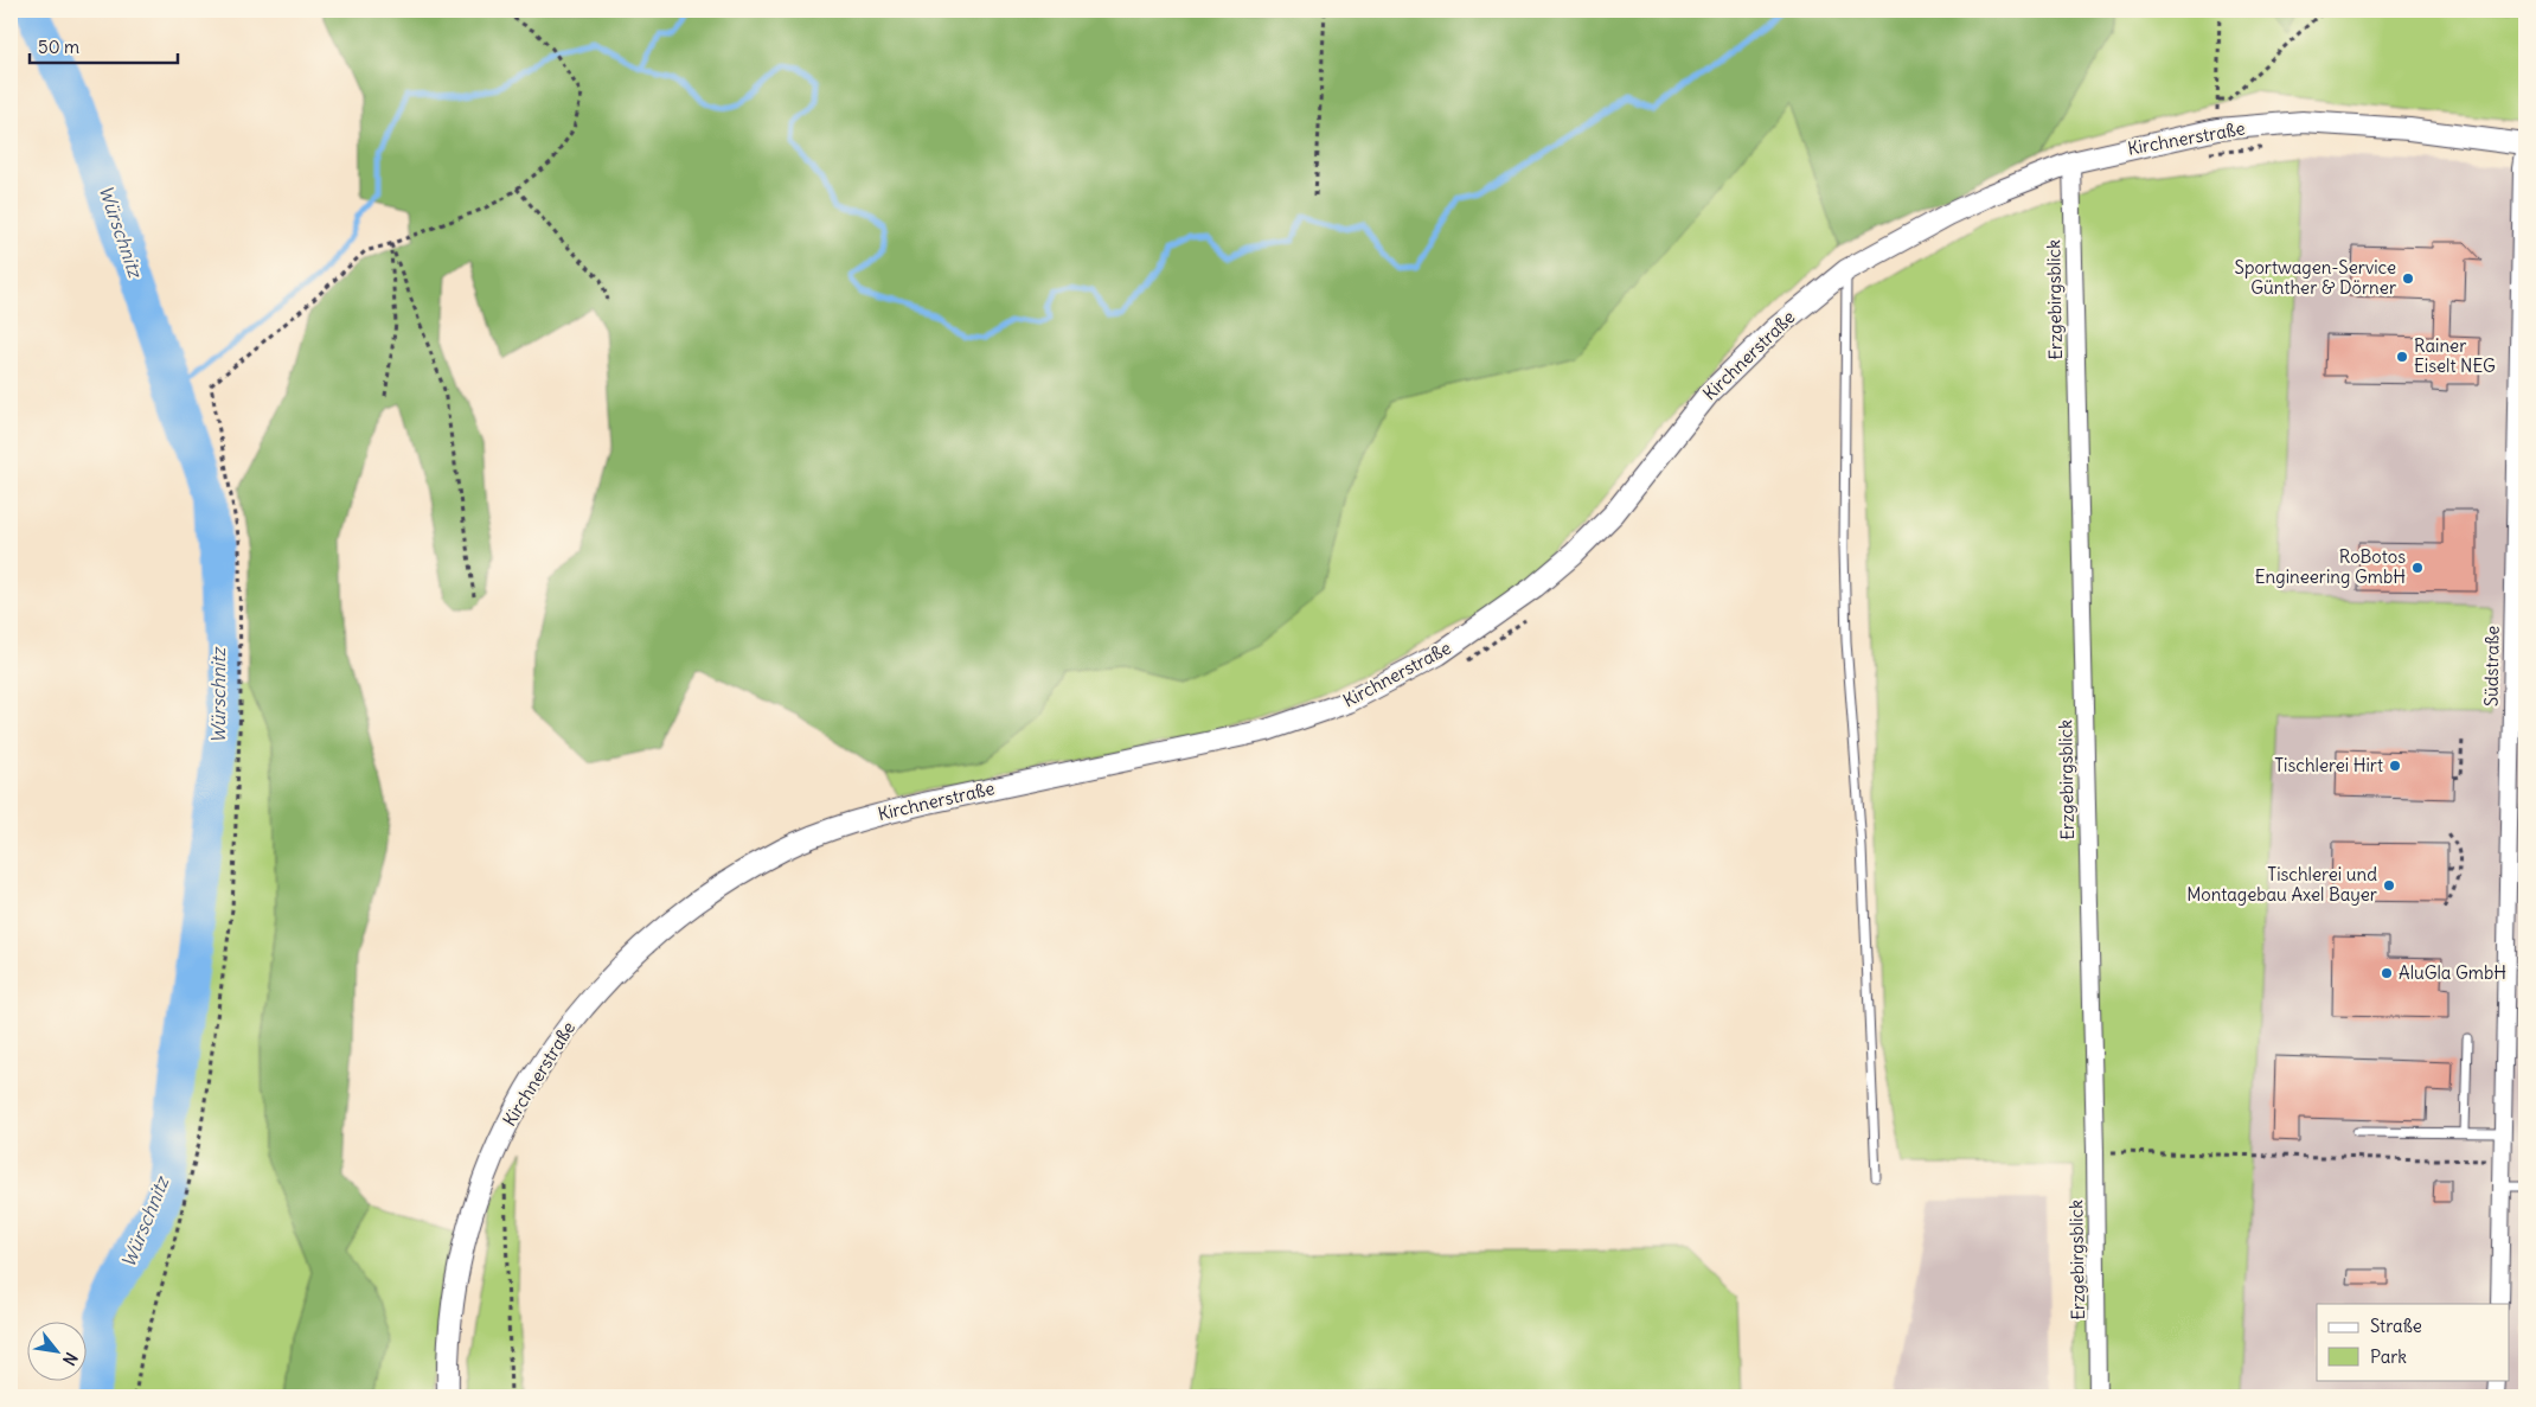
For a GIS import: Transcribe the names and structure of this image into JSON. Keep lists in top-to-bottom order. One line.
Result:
{"streets":{"street":["Kirchnerstraße","Erzgebirgsblick","Südstraße"]},"crossings":[["Kirchnerstraße","Erzgebirgsblick"],["Kirchnerstraße","Südstraße"]],"water":["Würschnitz"],"places":["Sportwagen-Service Günther & Dörner","Rainer Eiselt NEG","RoBotos Engineering GmbH","Tischlerei Hirt","Tischlerei und Montagebau Axel Bayer","AluGla GmbH"],"legend":["Straße","Park"],"scale_bar":"50 m","north":"bottom right"}
